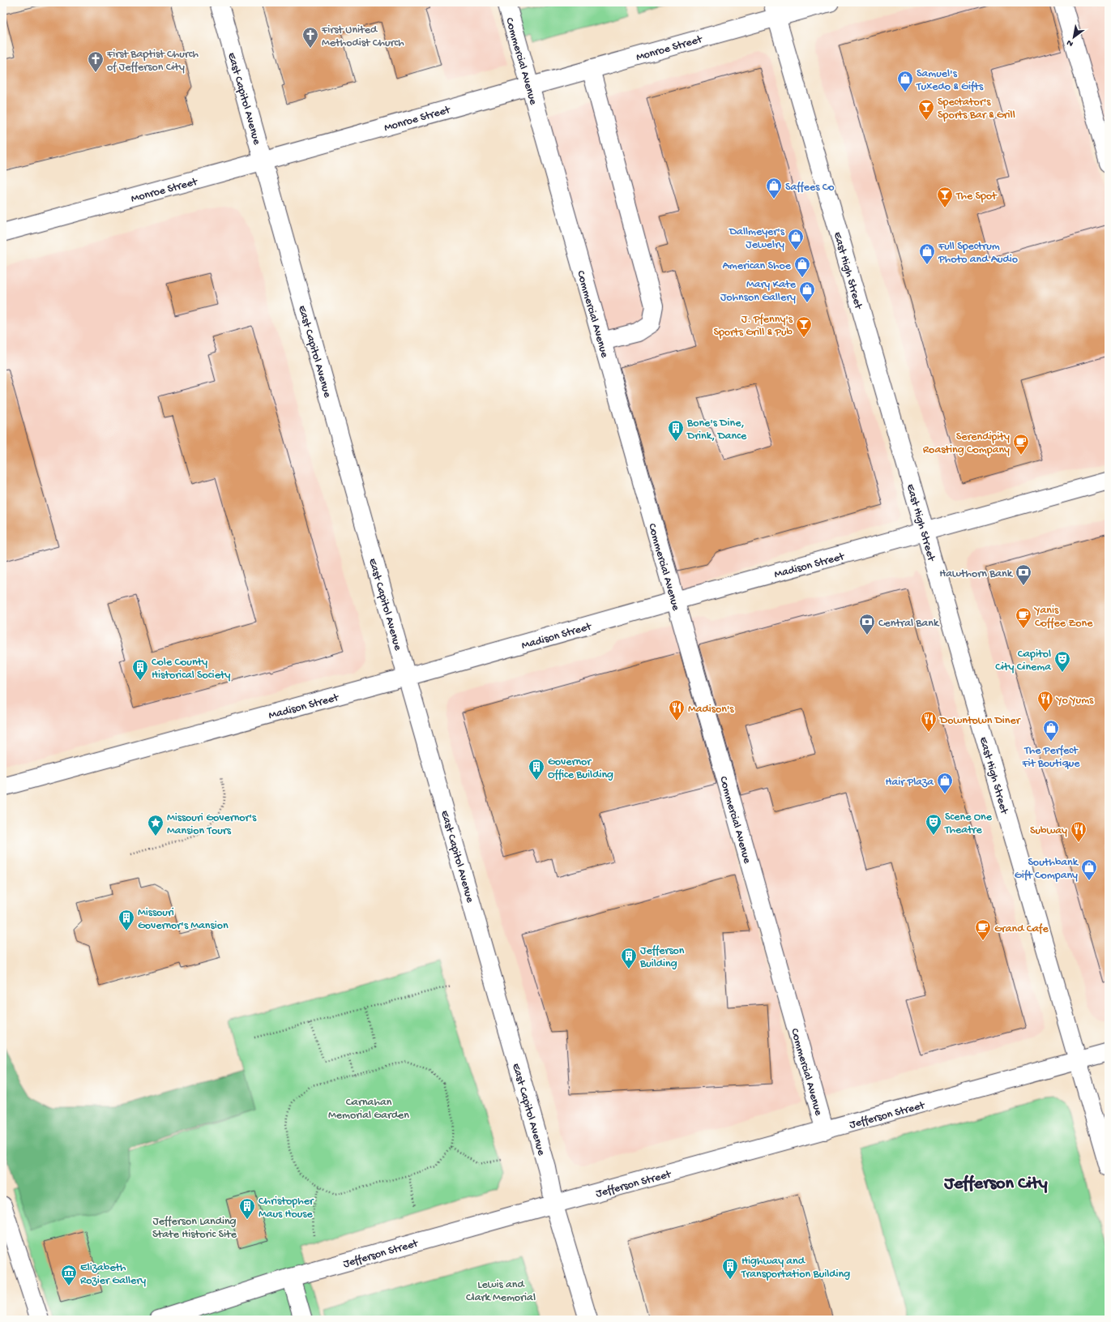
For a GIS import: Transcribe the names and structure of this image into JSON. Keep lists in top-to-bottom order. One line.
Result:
{"streets":{"street":["Monroe Street","Commercial Avenue","East Capitol Avenue","East High Street","Madison Street","Jefferson Street"]},"crossings":[["Monroe Street","Commercial Avenue"],["Monroe Street","East Capitol Avenue"],["Monroe Street","East High Street"],["Commercial Avenue","Madison Street"],["Commercial Avenue","Jefferson Street"],["East Capitol Avenue","Madison Street"],["East Capitol Avenue","Jefferson Street"],["East High Street","Madison Street"],["East High Street","Jefferson Street"]],"districts":["Jefferson City"],"parks":["Carnahan Memorial Garden","Jefferson Landing State Historic Site","Lewis and Clark Memorial"],"places":{"church":["First United Methodist Church","First Baptist Church of Jefferson City"],"shop":["Samuel's Tuxedo & Gifts","Saffees Co","Dallmeyer's Jewelry","Full Spectrum Photo and Audio","American Shoe","Mary Kate Johnson Gallery","The Perfect Fit Boutique","Hair Plaza","Southbank Gift Company"],"bar":["Spectator's Sports Bar & Grill","The Spot","J. Pfenny's Sports Grill & Pub"],"building":["Bone's Dine, Drink, Dance","Cole County Historical Society","Governor Office Building","Missouri Governor's Mansion","Jefferson Building","Christopher Maus House","Highway and Transportation Building"],"cafe":["Serendipity Roasting Company","Yanis Coffee Zone","Grand Cafe"],"bank":["Hawthorn Bank","Central Bank"],"theatre":["Capitol City Cinema","Scene One Theatre"],"restaurant":["Yo Yums","Madison's","Downtown Diner","Subway"],"place":["Missouri Governor's Mansion Tours"],"museum":["Elizabeth Rozier Gallery"]},"north":"bottom left"}
